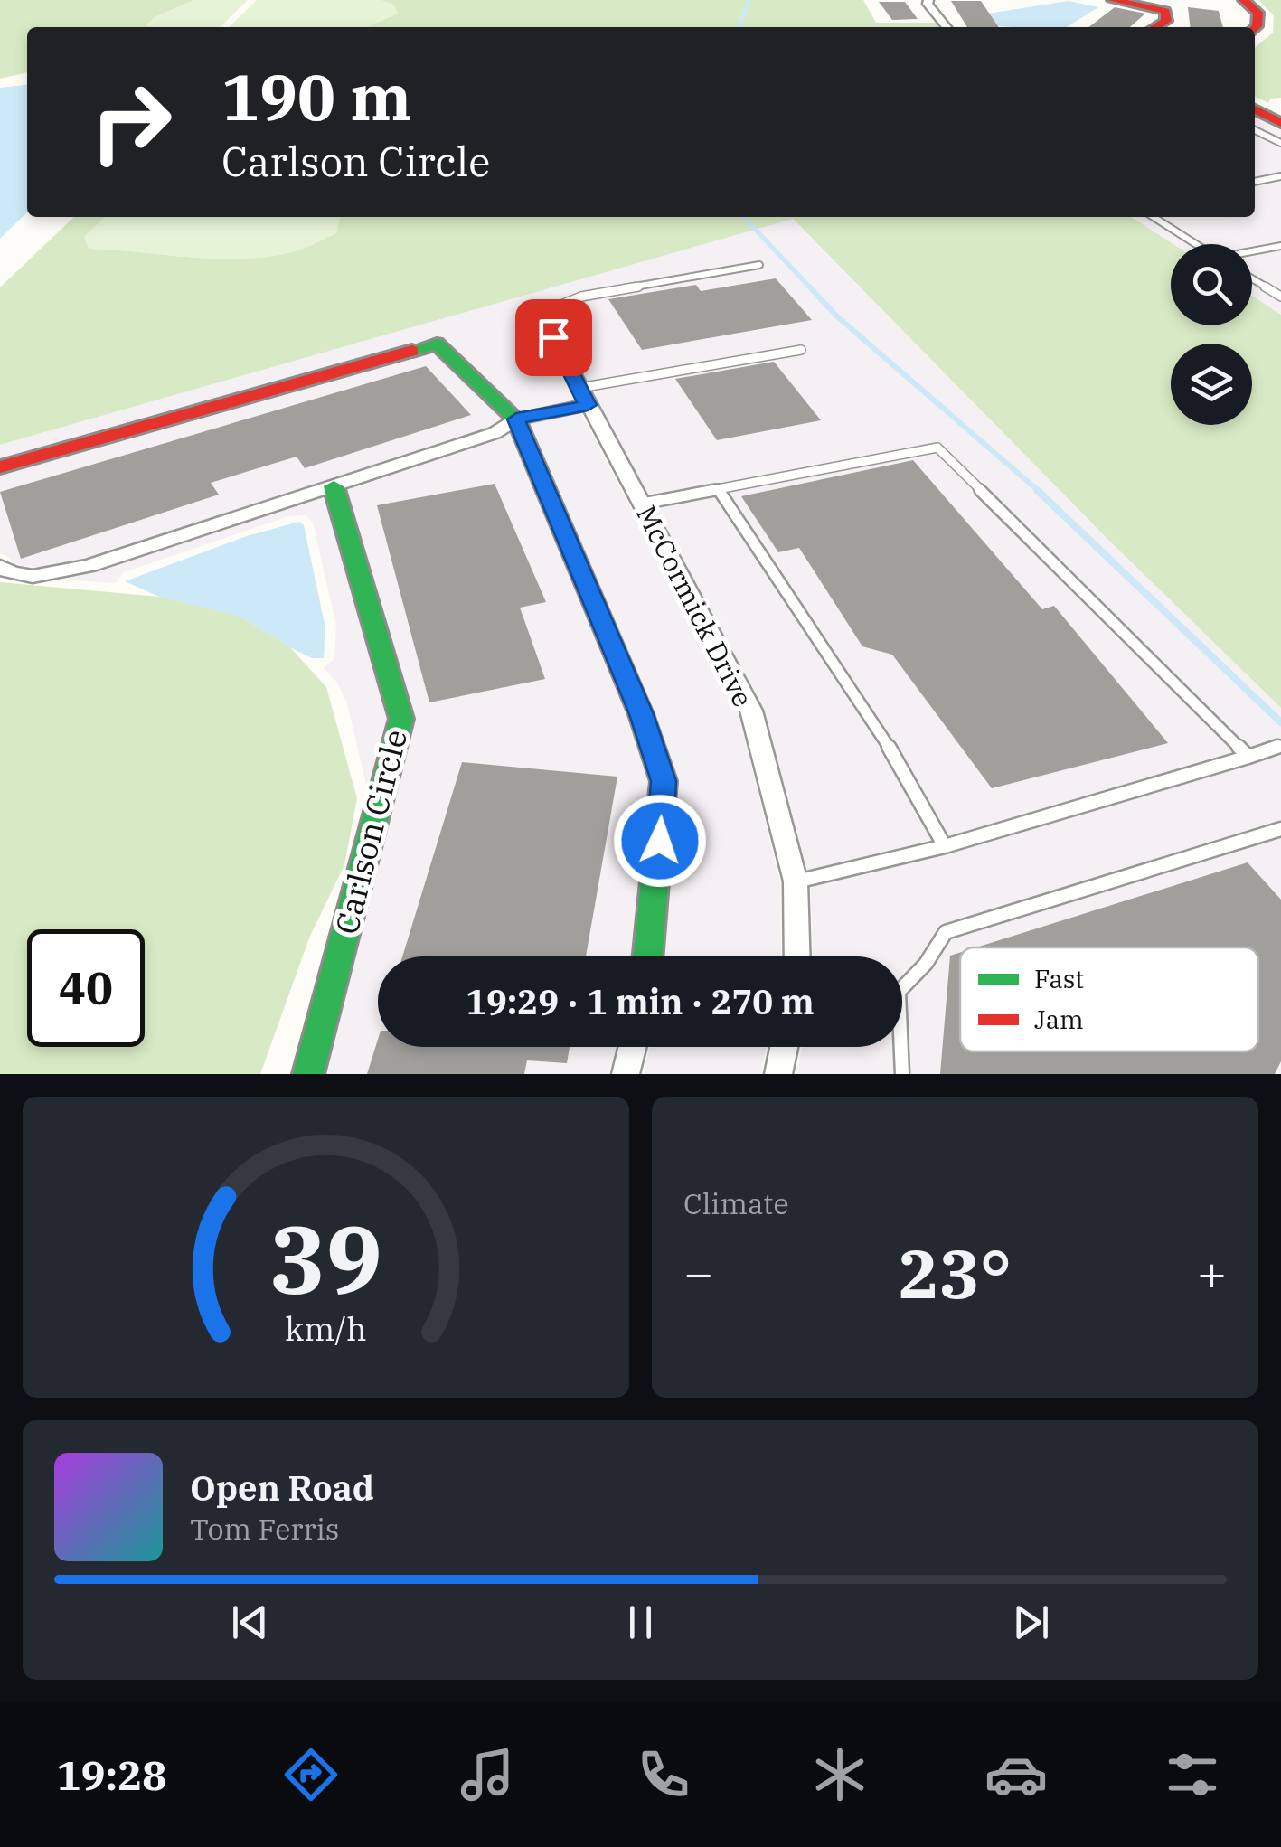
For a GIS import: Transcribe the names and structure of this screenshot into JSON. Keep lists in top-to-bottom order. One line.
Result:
{"streets":{"street":["McCormick Drive","Carlson Circle"]},"legend":["Fast","Jam"],"page":{"turn":["190 m","Carlson Circle"],"limit":"40","trip":"19:29 · 1 min · 270 m","tile":"Climate","heat":["−","23°","+"],"song":["Open Road","Tom Ferris"],"tabs":"19:28","gauge":["39","km/h"]}}
